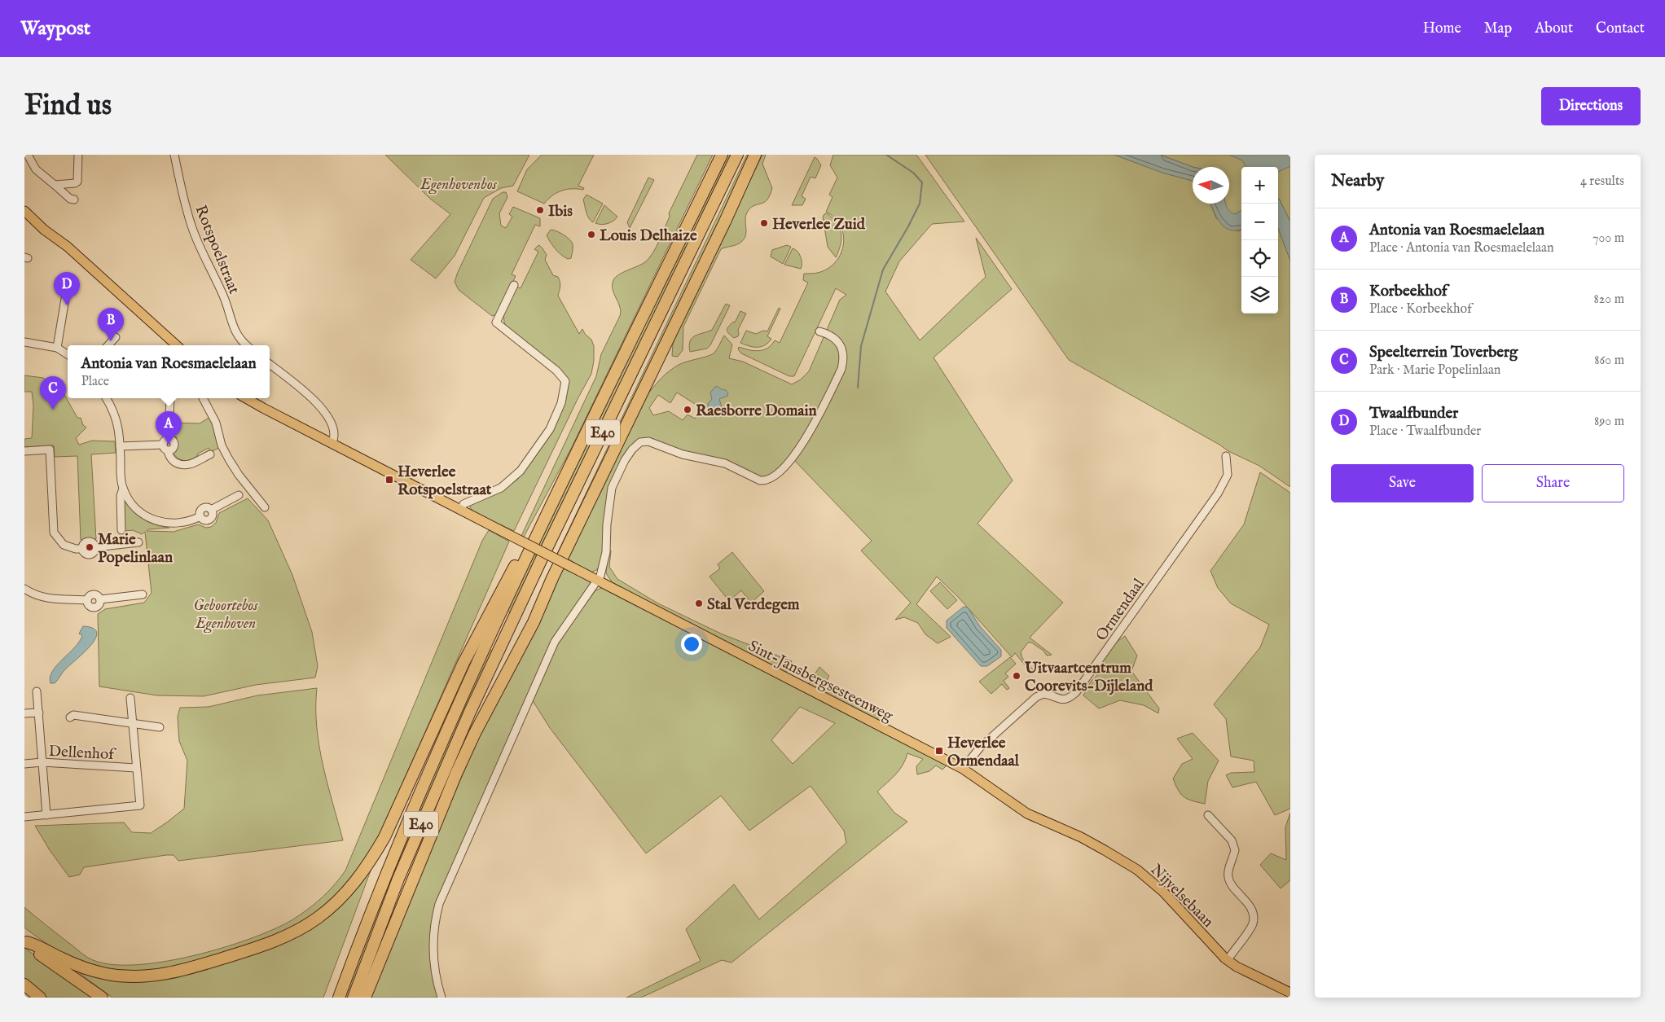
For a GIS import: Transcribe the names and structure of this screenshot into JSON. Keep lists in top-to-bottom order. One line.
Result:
{"streets":{"highway":["E40"],"main road":["Sint-Jansbergsesteenweg","Nijvelsebaan"],"street":["Rotspoelstraat","Ormendaal","Dellenhof"]},"crossings":[["Ormendaal","Sint-Jansbergsesteenweg"],["Sint-Jansbergsesteenweg","Nijvelsebaan"]],"parks":["Egenhovenbos","Geboortebos Egenhoven"],"places":{"other":["Ibis","Heverlee Zuid","Louis Delhaize","Raesborre Domain","Marie Popelinlaan","Stal Verdegem","Uitvaartcentrum Coorevits-Dijleland"],"transit":["Heverlee Rotspoelstraat","Heverlee Ormendaal"]},"north":"left","page":{"header":"Waypost","nav":["Home","Map","About","Contact"],"buttons":["Directions",["Save","Share"]],"title":"Find us","heading":["Nearby","4 results"],"map_buttons":["+","−"],"list":[{"mark":"A","name":"Antonia van Roesmaelelaan","note":"Place · Antonia van Roesmaelelaan","value":"700 m"},{"mark":"B","name":"Korbeekhof","note":"Place · Korbeekhof","value":"820 m"},{"mark":"C","name":"Speelterrein Toverberg","note":"Park · Marie Popelinlaan","value":"860 m"},{"mark":"D","name":"Twaalfbunder","note":"Place · Twaalfbunder","value":"890 m"}],"pins":["D","B","C","A"],"popup":["Antonia van Roesmaelelaan","Place"]}}
